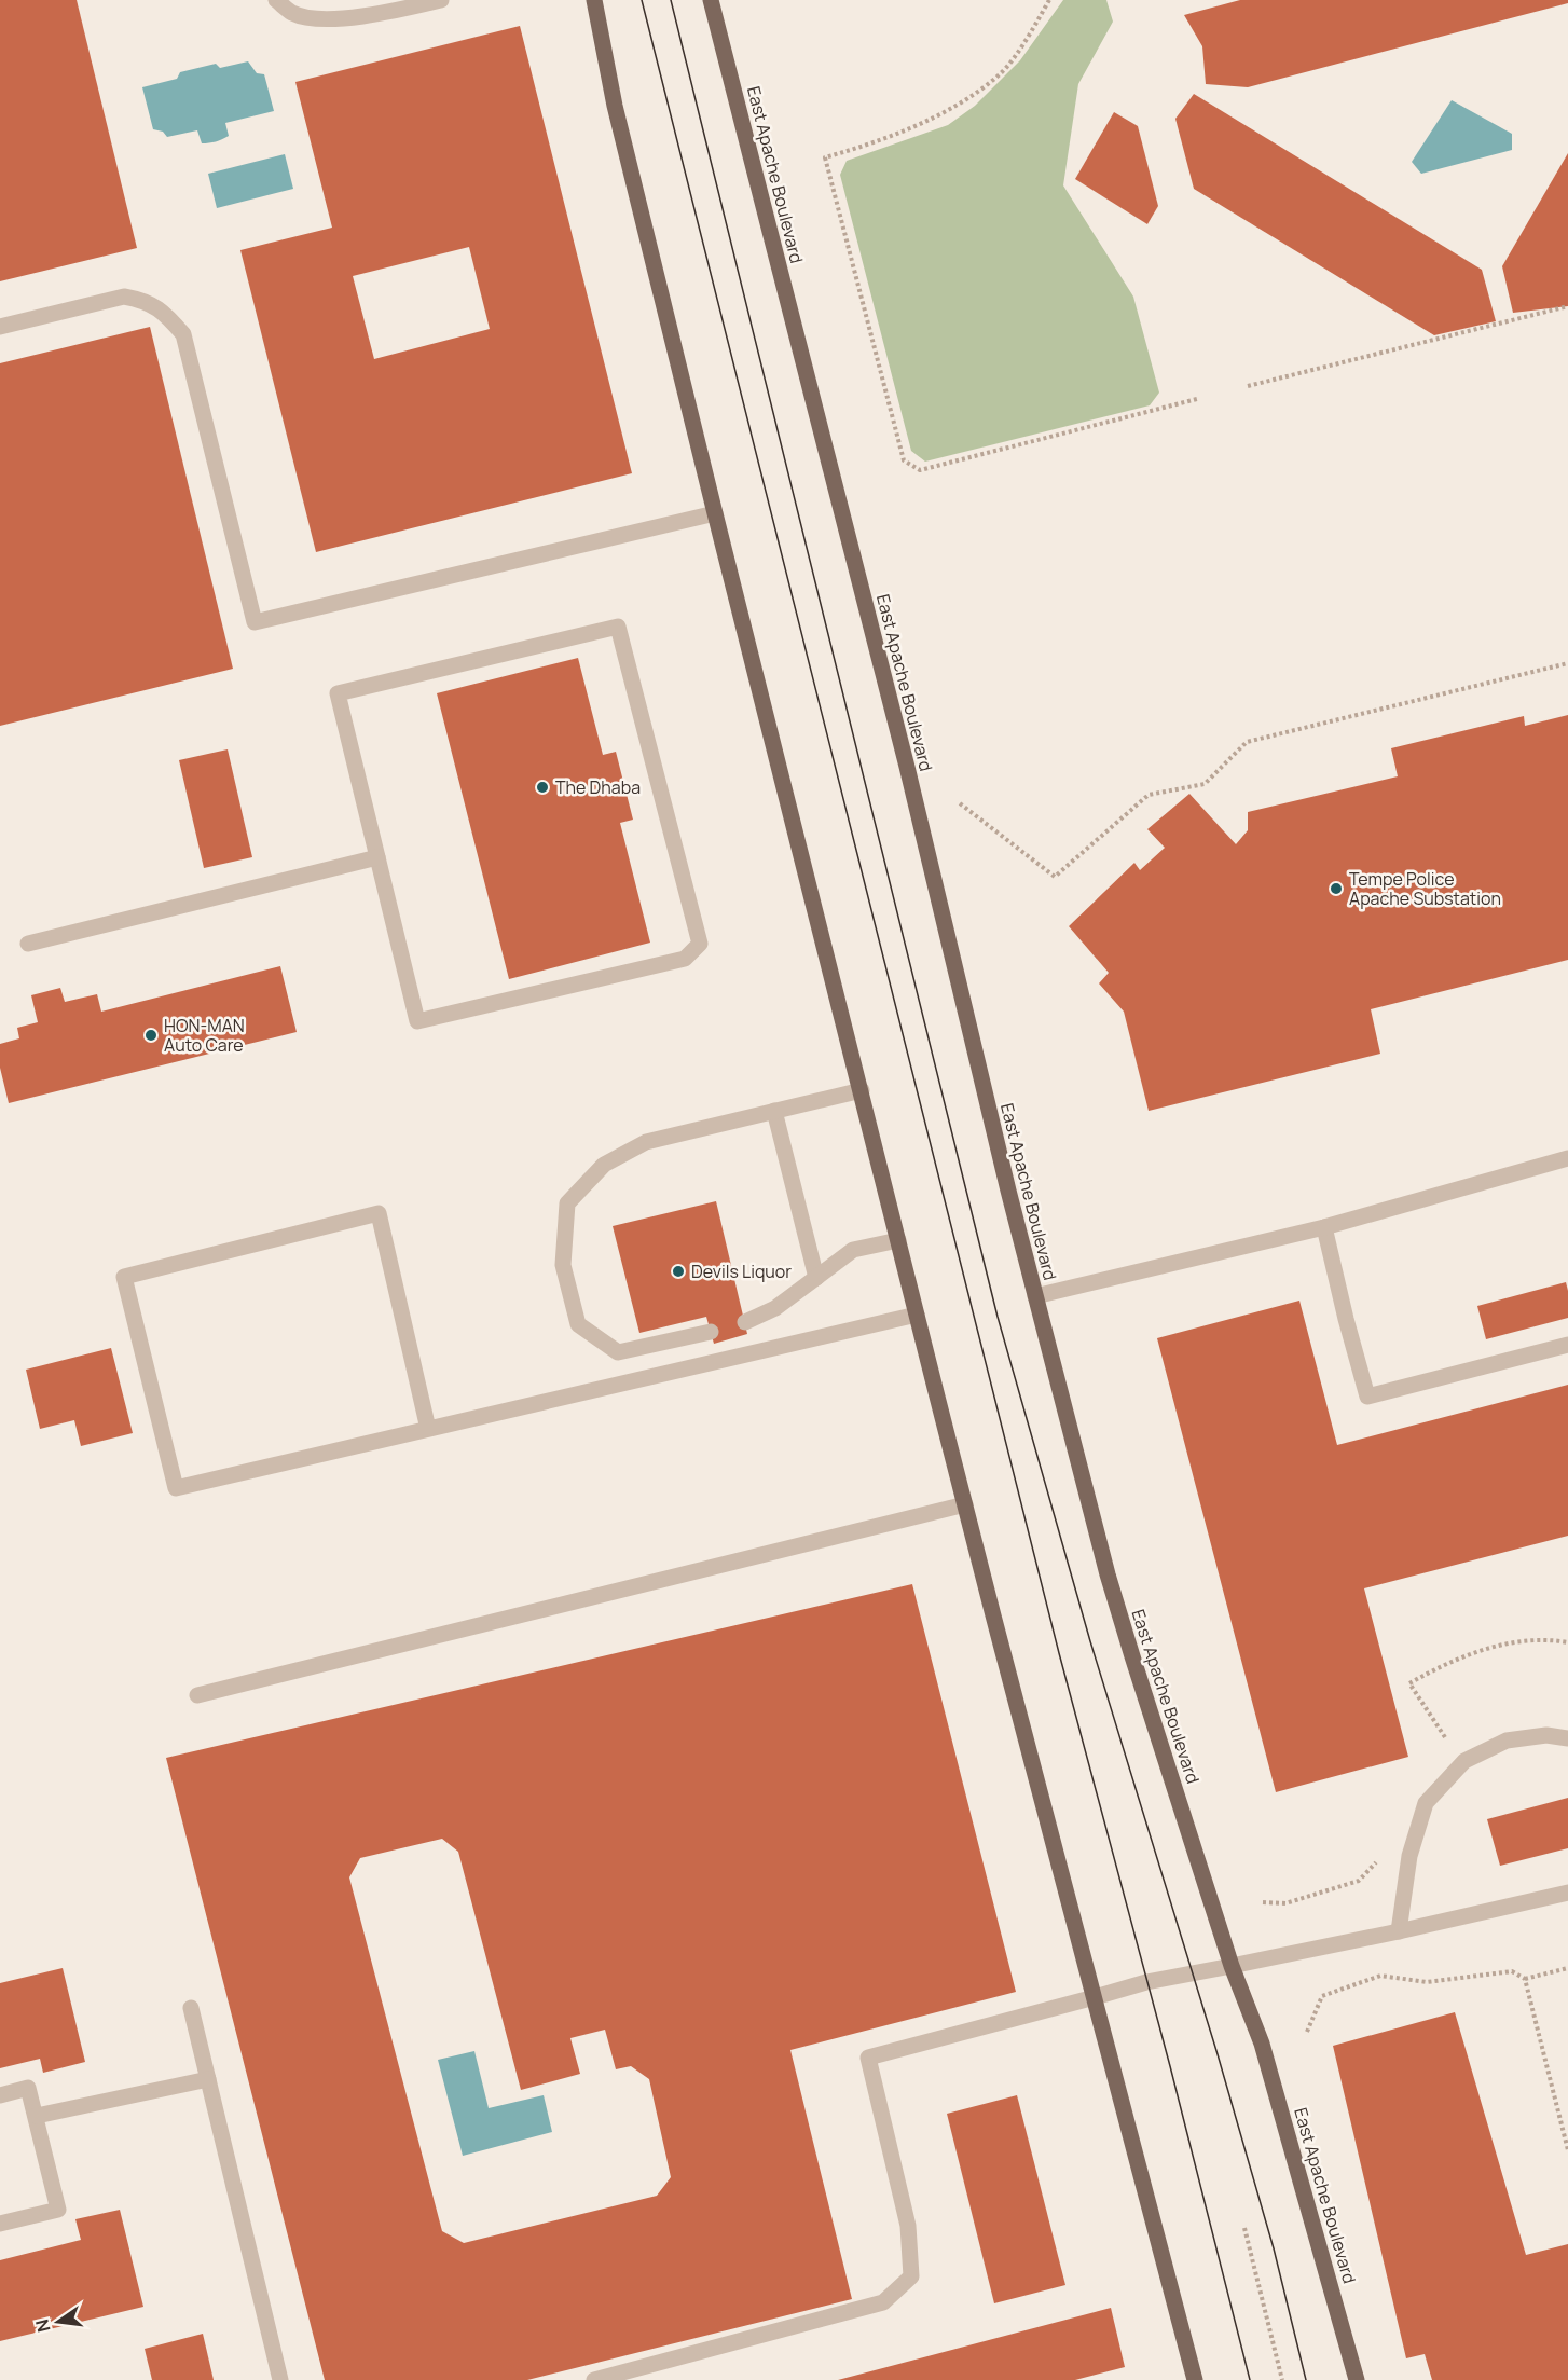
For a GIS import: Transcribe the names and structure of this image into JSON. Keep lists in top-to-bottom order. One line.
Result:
{"streets":{"main road":["East Apache Boulevard"]},"places":["The Dhaba","Tempe Police Apache Substation","HON-MAN Auto Care","Devils Liquor"],"north":"left"}
